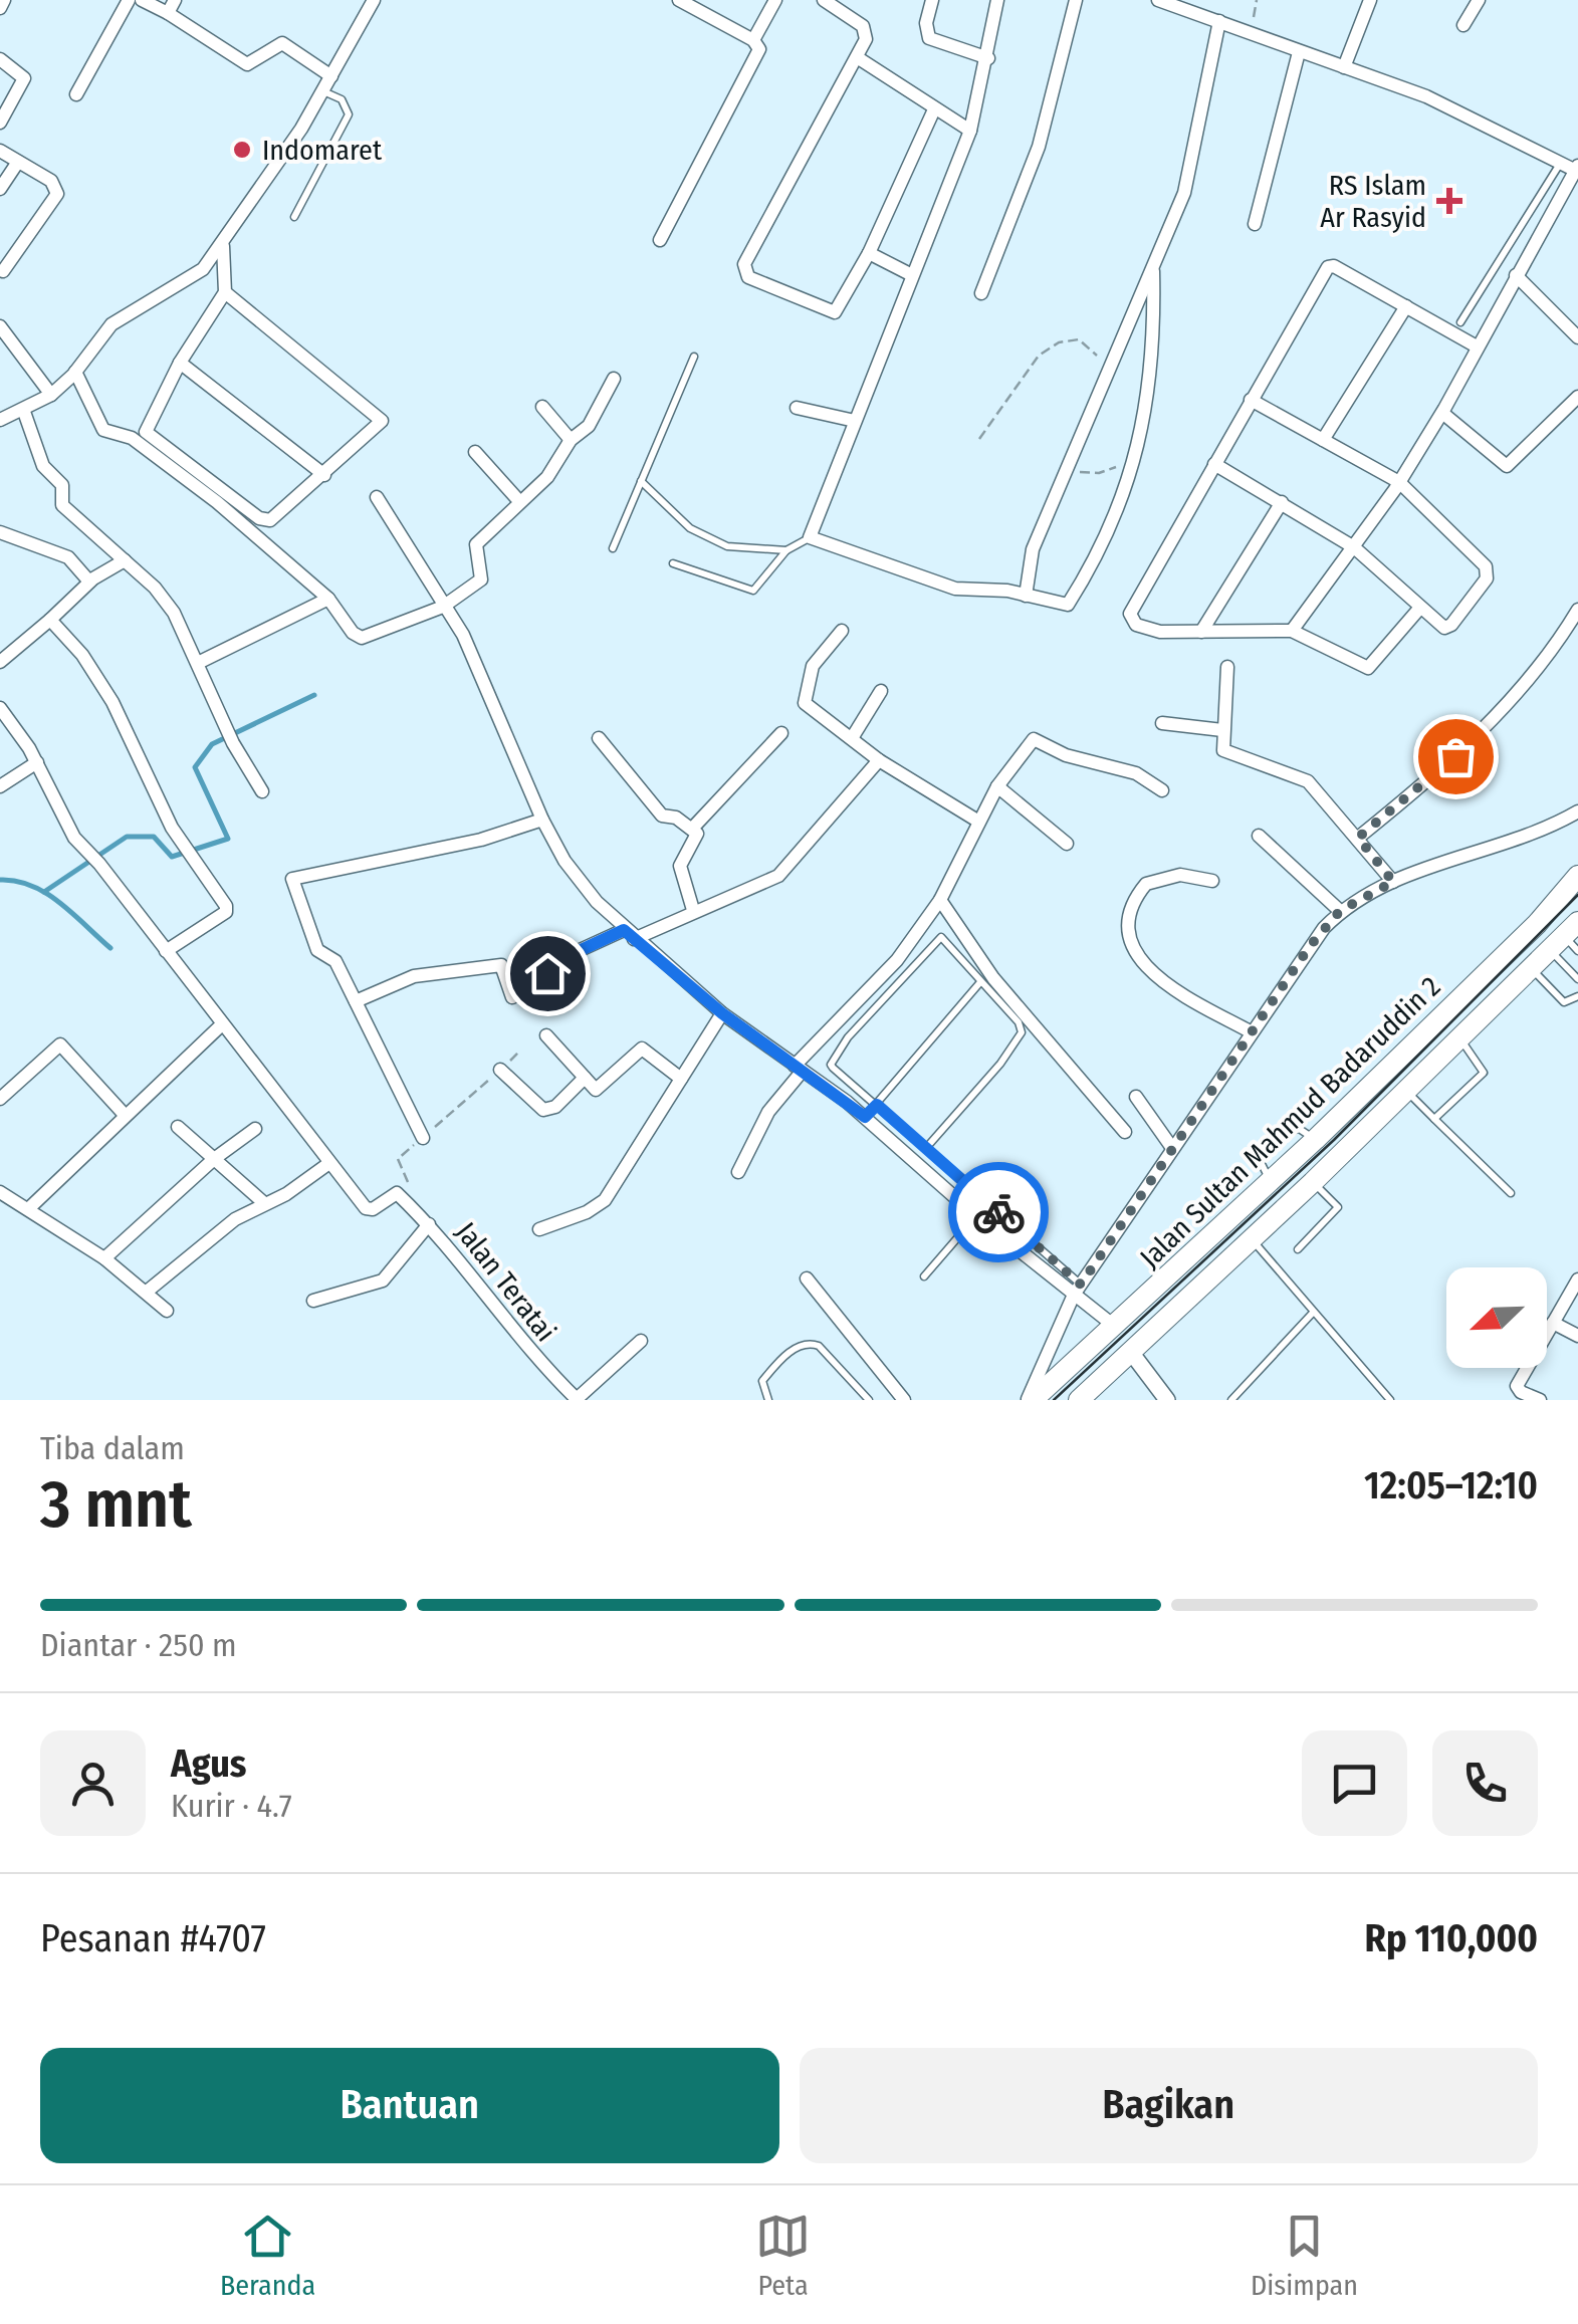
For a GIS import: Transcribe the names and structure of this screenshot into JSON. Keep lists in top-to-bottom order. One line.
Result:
{"streets":{"highway":["Jalan Sultan Mahmud Badaruddin 2"],"street":["Jalan Teratai"]},"places":{"other":["Indomaret"],"health":["RS Islam Ar Rasyid"]},"north":"bottom left","page":{"heading":["3 mnt","Tiba dalam","12:05–12:10"],"panel":["Agus","Kurir · 4.7","Pesanan #4707","Rp 110,000"],"bar":"Diantar · 250 m","buttons":["Bantuan","Bagikan"],"tabs":["Beranda","Peta","Disimpan"]}}
